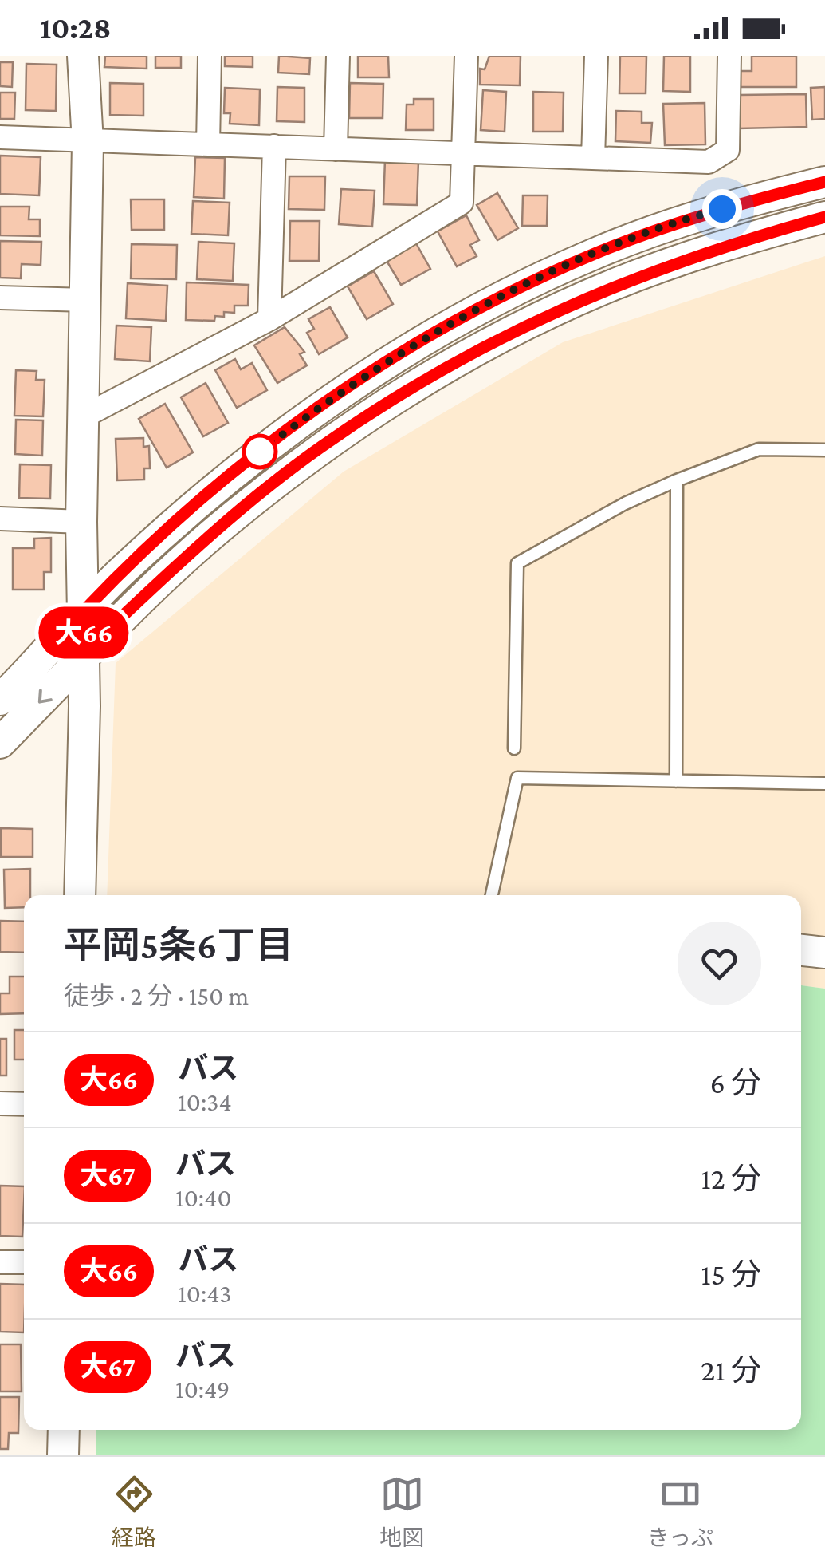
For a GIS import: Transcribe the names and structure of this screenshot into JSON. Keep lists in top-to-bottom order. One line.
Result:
{"lines":["bus line 大66"],"page":{"status":"10:28","on_map":"大66","heading":["平岡5条6丁目","徒歩 · 2 分 · 150 m"],"list":[{"mark":"大66","name":"バス","note":"10:34","value":"6 分"},{"mark":"大67","name":"バス","note":"10:40","value":"12 分"},{"mark":"大66","name":"バス","note":"10:43","value":"15 分"},{"mark":"大67","name":"バス","note":"10:49","value":"21 分"}],"tabs":["経路","地図","きっぷ"]}}
